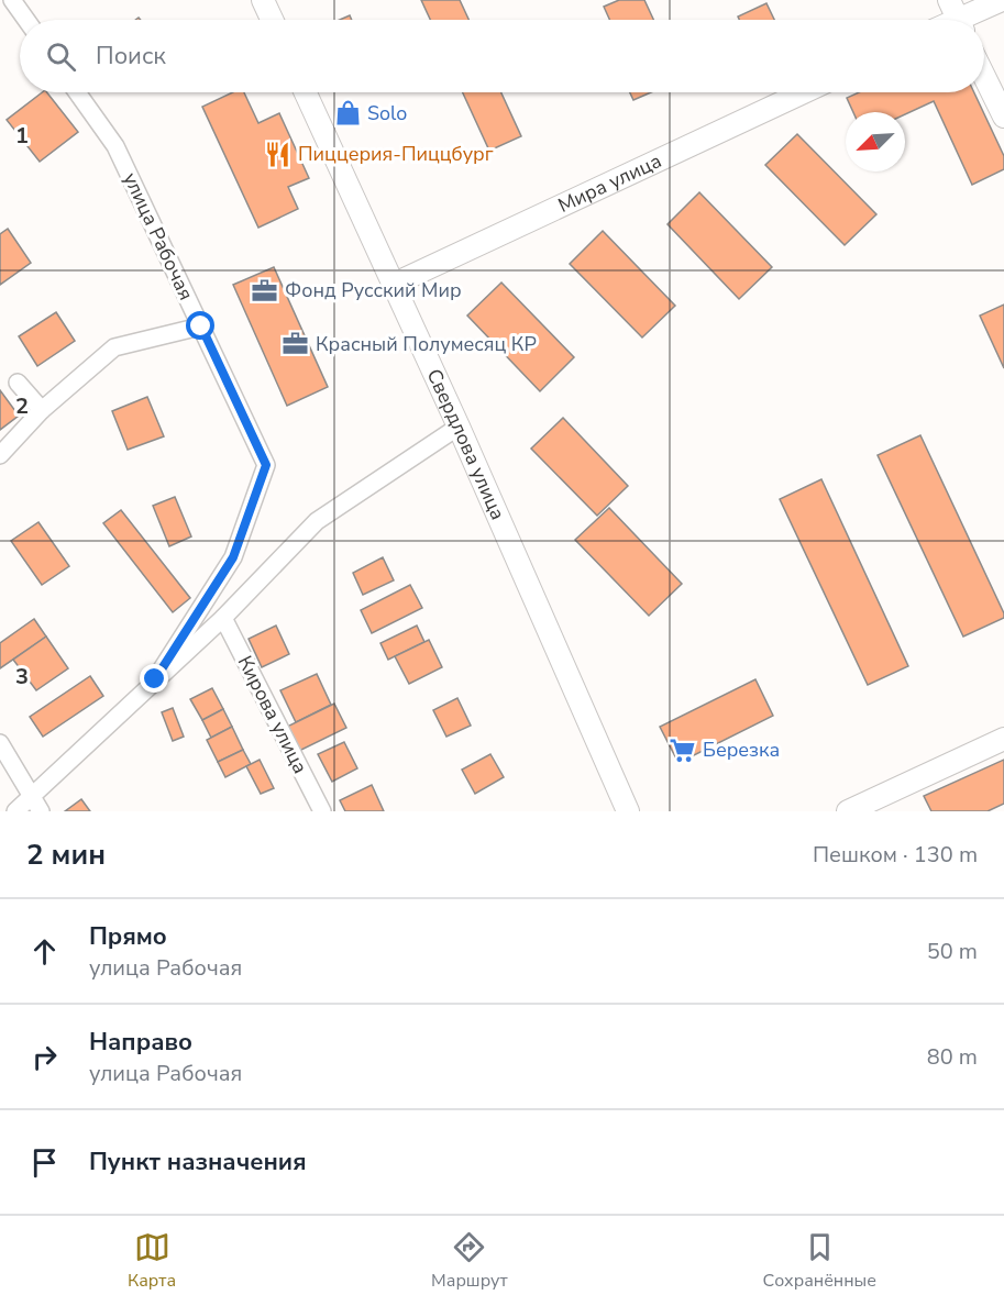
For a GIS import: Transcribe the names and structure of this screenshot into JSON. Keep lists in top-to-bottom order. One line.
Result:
{"streets":{"street":["Мира улица","улица Рабочая","Свердлова улица","Кирова улица"]},"crossings":[["Мира улица","Свердлова улица"]],"places":{"shop":["Solo"],"restaurant":["Пиццерия-Пиццбург"],"office":["Фонд Русский Мир","Красный Полумесяц КР"],"supermarket":["Березка"]},"north":"bottom left","page":{"search":"Поиск","heading":["2 мин","Пешком · 130 m"],"list":[["Прямо","улица Рабочая","50 m"],["Направо","улица Рабочая","80 m"],"Пункт назначения"],"nav":["Карта","Маршрут","Сохранённые"]},"grid":{"rows":["1","2","3"]}}
